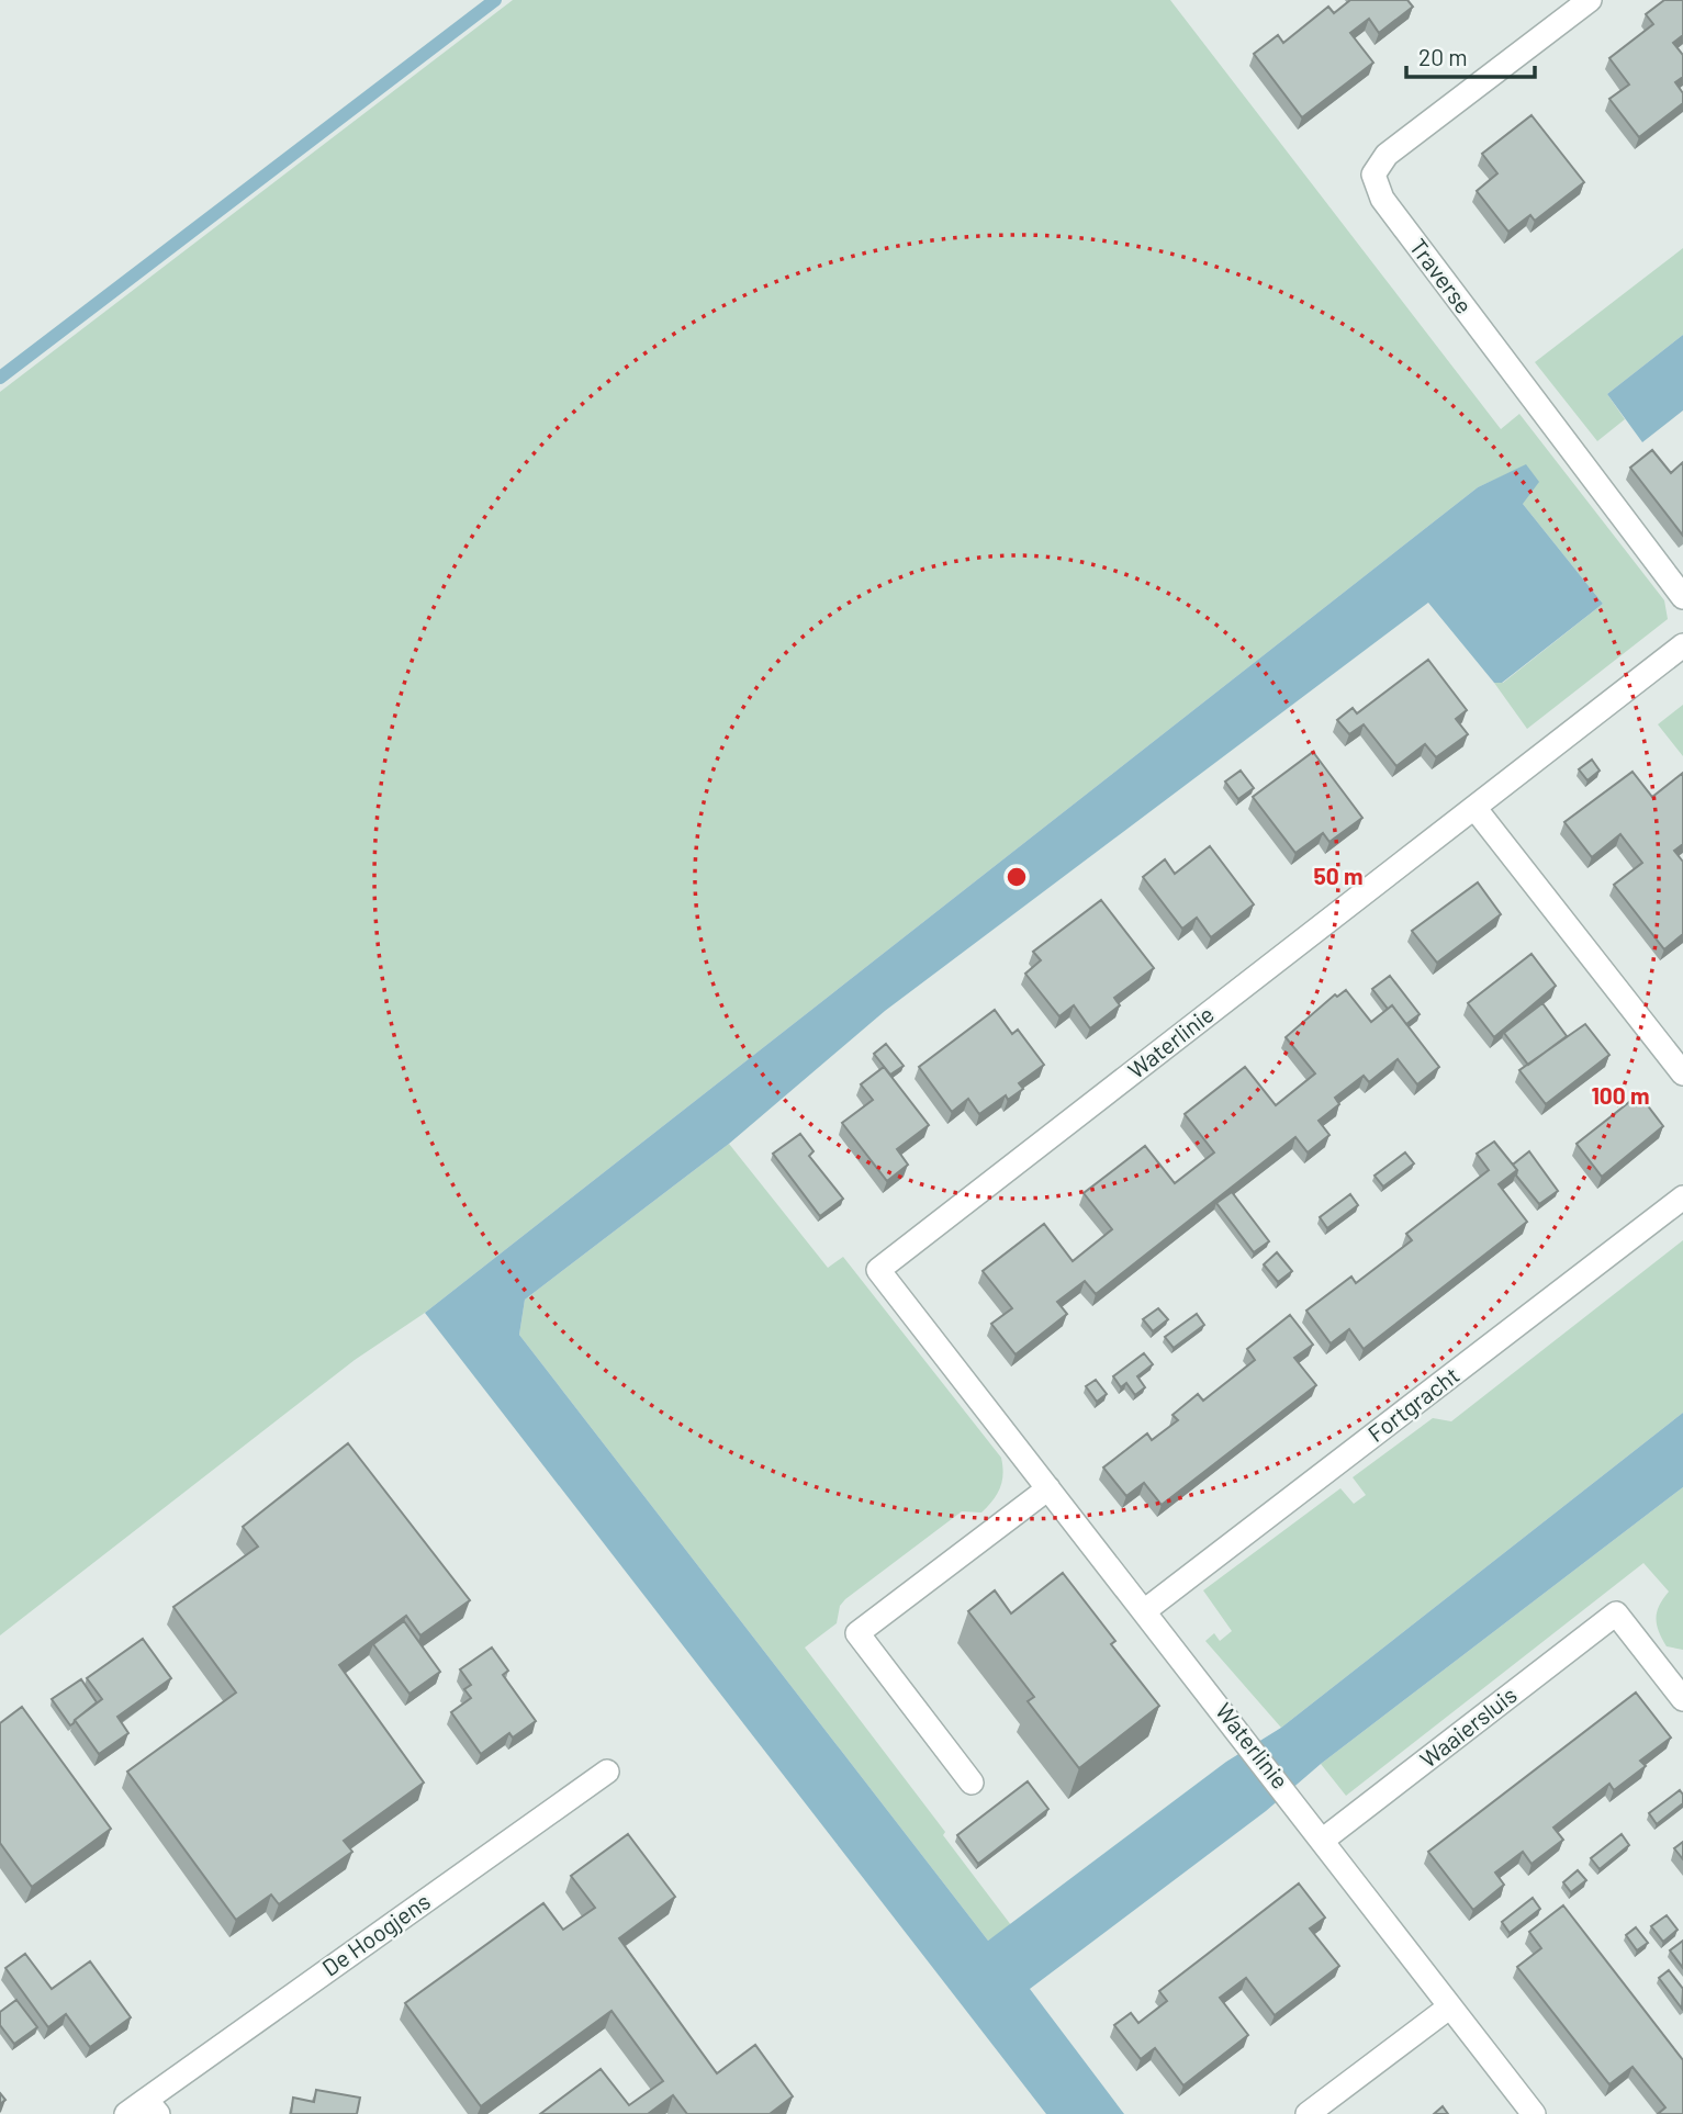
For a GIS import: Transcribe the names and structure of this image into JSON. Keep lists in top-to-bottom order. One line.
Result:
{"streets":{"street":["Traverse","Waterlinie","Fortgracht","Waaiersluis","De Hoogjens"]},"crossings":[["Waterlinie","Fortgracht"],["Waterlinie","Waaiersluis"]],"scale_bar":"20 m","rings":["50 m","100 m"]}
